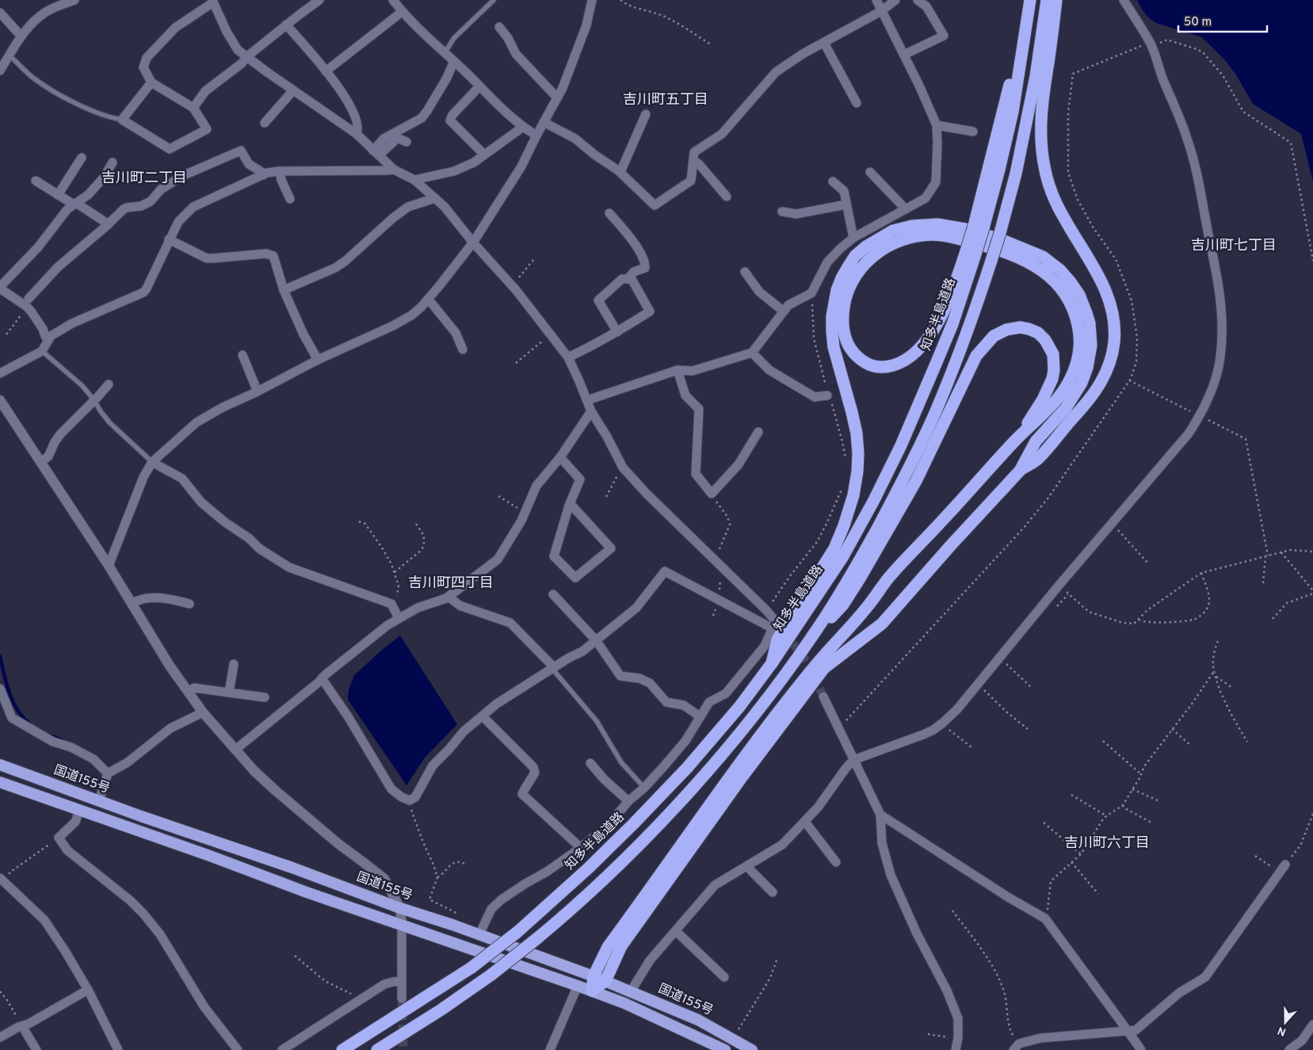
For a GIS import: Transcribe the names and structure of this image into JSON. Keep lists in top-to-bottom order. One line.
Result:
{"streets":{"highway":["知多半島道路","国道155号"]},"districts":["吉川町五丁目","吉川町二丁目","吉川町七丁目","吉川町四丁目","吉川町六丁目"],"scale_bar":"50 m","north":"bottom"}
